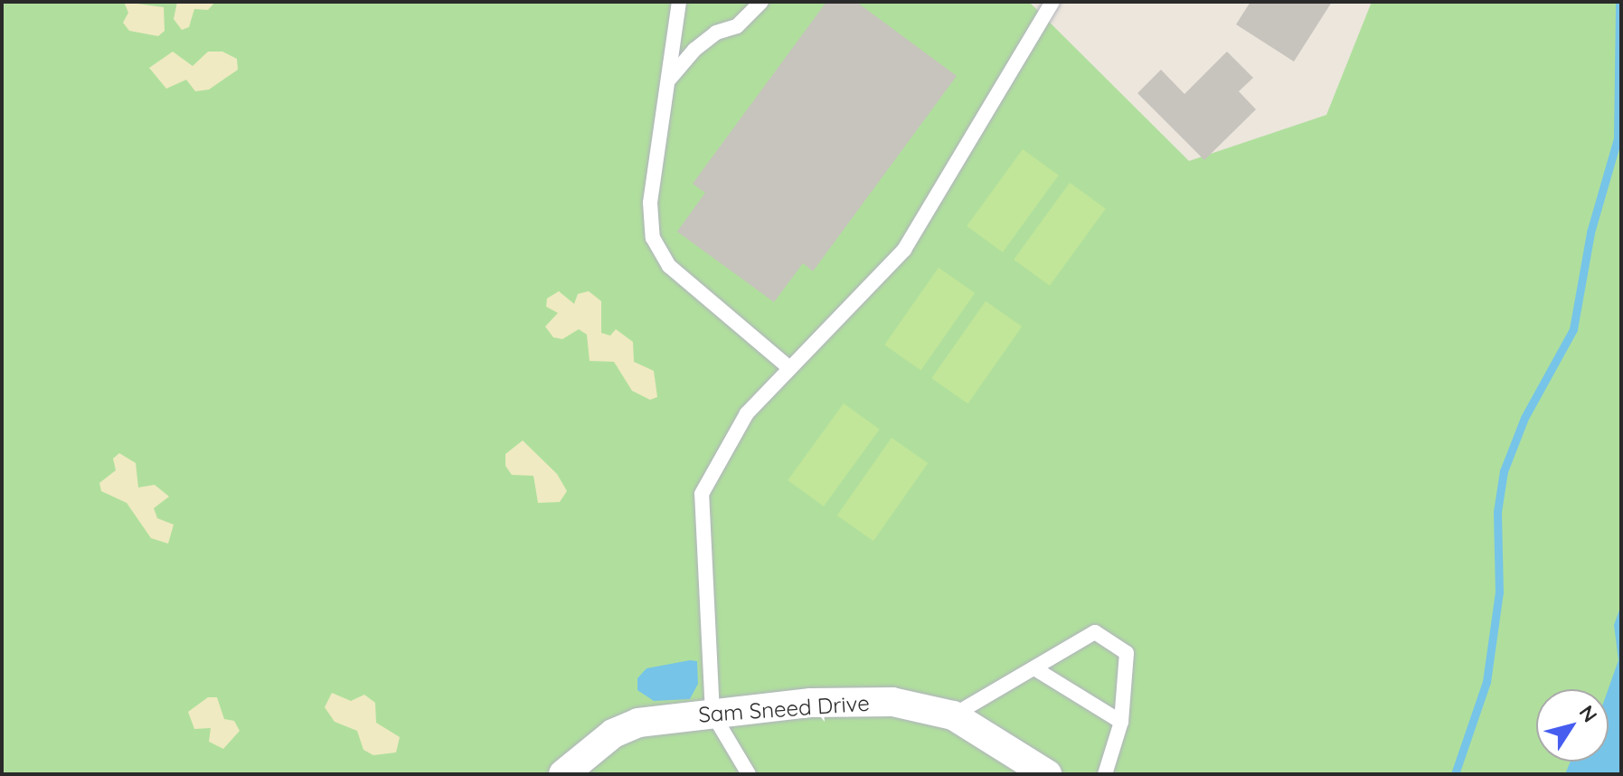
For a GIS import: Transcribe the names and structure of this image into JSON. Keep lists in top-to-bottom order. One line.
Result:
{"streets":{"street":["Sam Sneed Drive"]},"north":"top right"}
